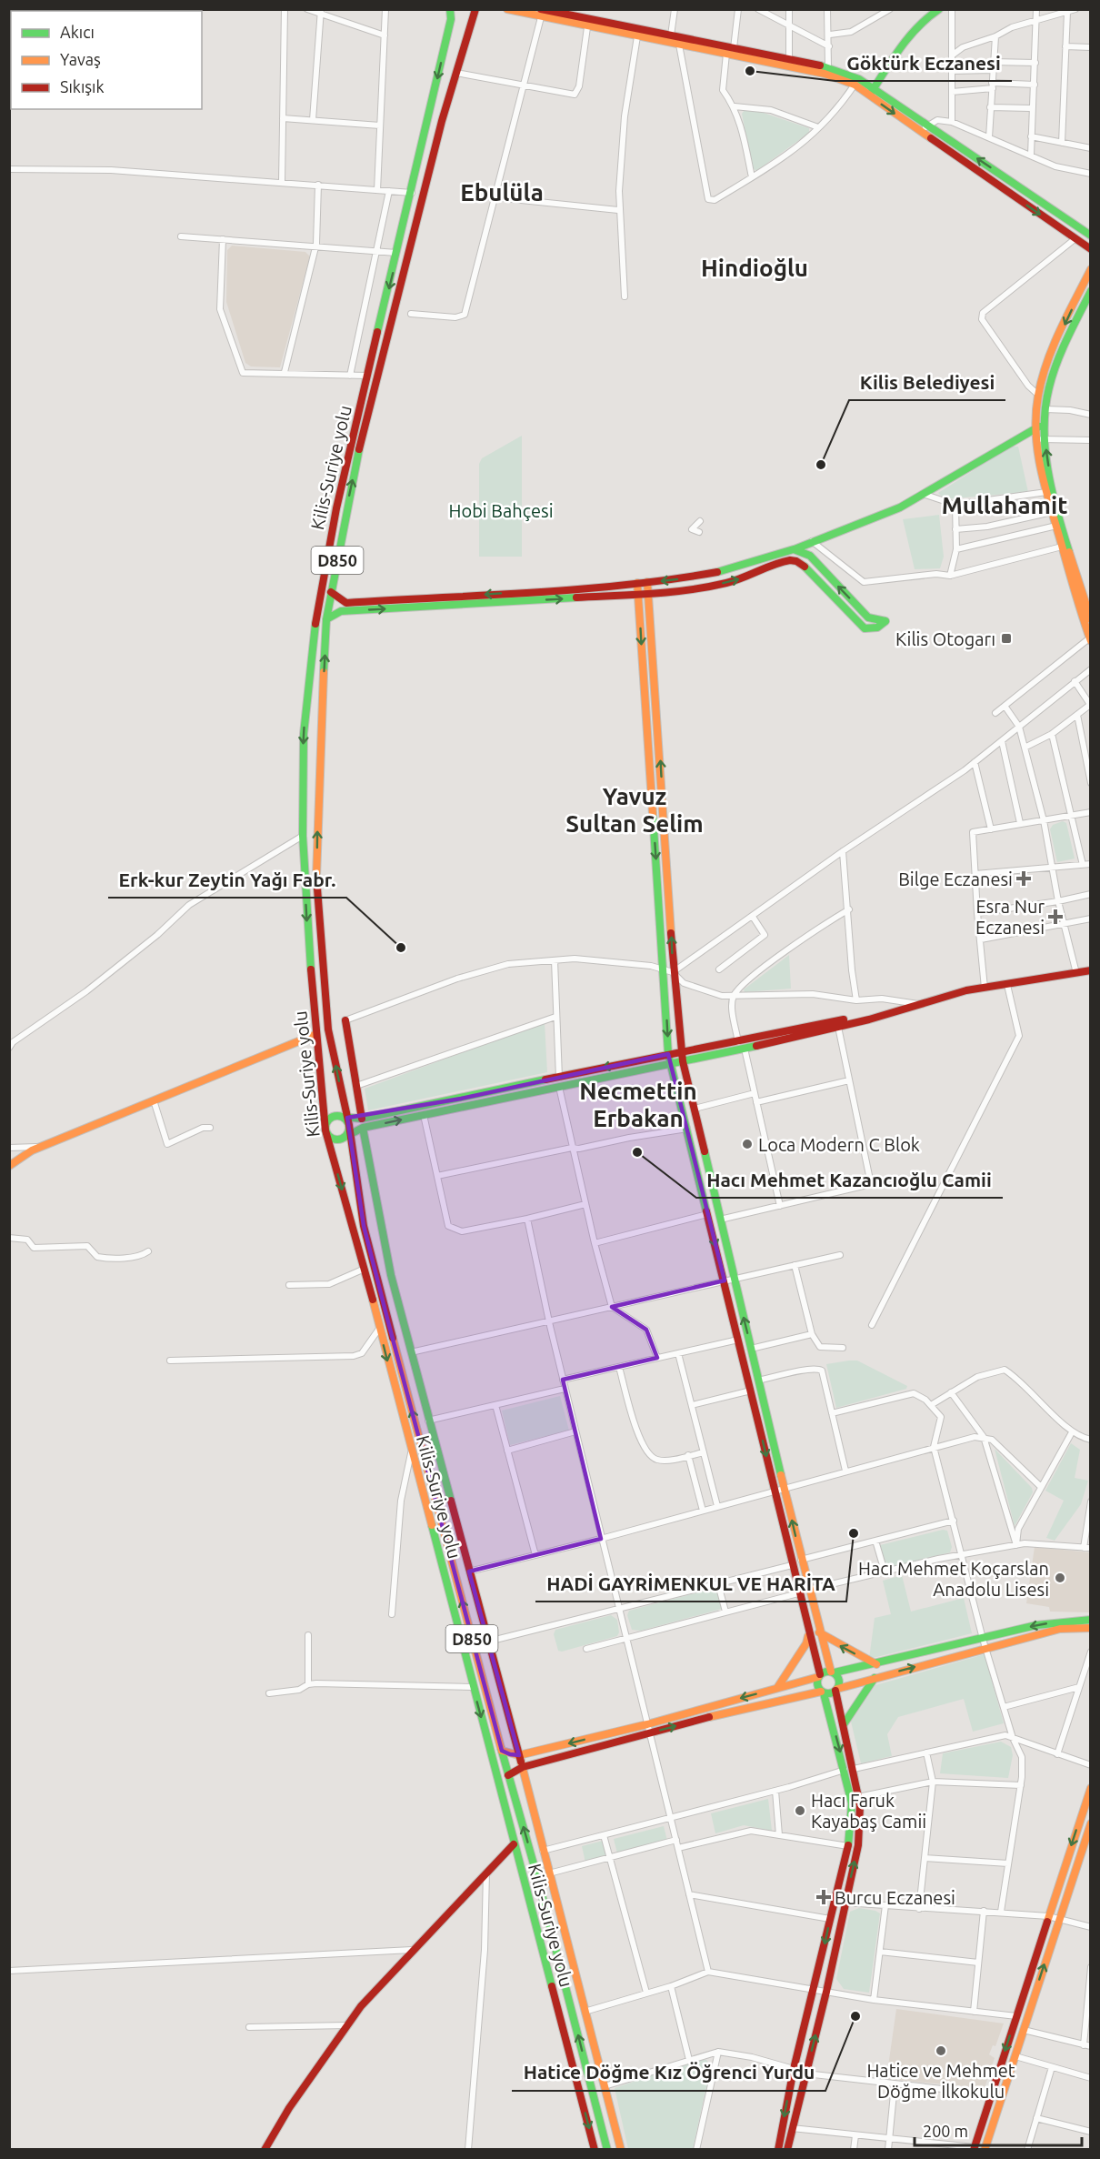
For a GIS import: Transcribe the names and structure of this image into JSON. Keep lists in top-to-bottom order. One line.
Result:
{"streets":{"main road":["Kilis-Suriye yolu","D850"]},"crossings":[["Kilis-Suriye yolu","D850"]],"districts":["Ebulüla","Hindioğlu","Mullahamit","Yavuz Sultan Selim","Necmettin Erbakan"],"parks":["Hobi Bahçesi"],"places":{"other":["Göktürk Eczanesi","Kilis Belediyesi","Erk-kur Zeytin Yağı Fabr.","Loca Modern C Blok","Hacı Mehmet Kazancıoğlu Camii","HADİ GAYRİMENKUL VE HARİTA","Hacı Mehmet Koçarslan Anadolu Lisesi","Hacı Faruk Kayabaş Camii","Hatice Döğme Kız Öğrenci Yurdu","Hatice ve Mehmet Döğme İlkokulu"],"transit":["Kilis Otogarı"],"health":["Bilge Eczanesi","Esra Nur Eczanesi","Burcu Eczanesi"]},"legend":["Akıcı","Yavaş","Sıkışık"],"scale_bar":"200 m"}
